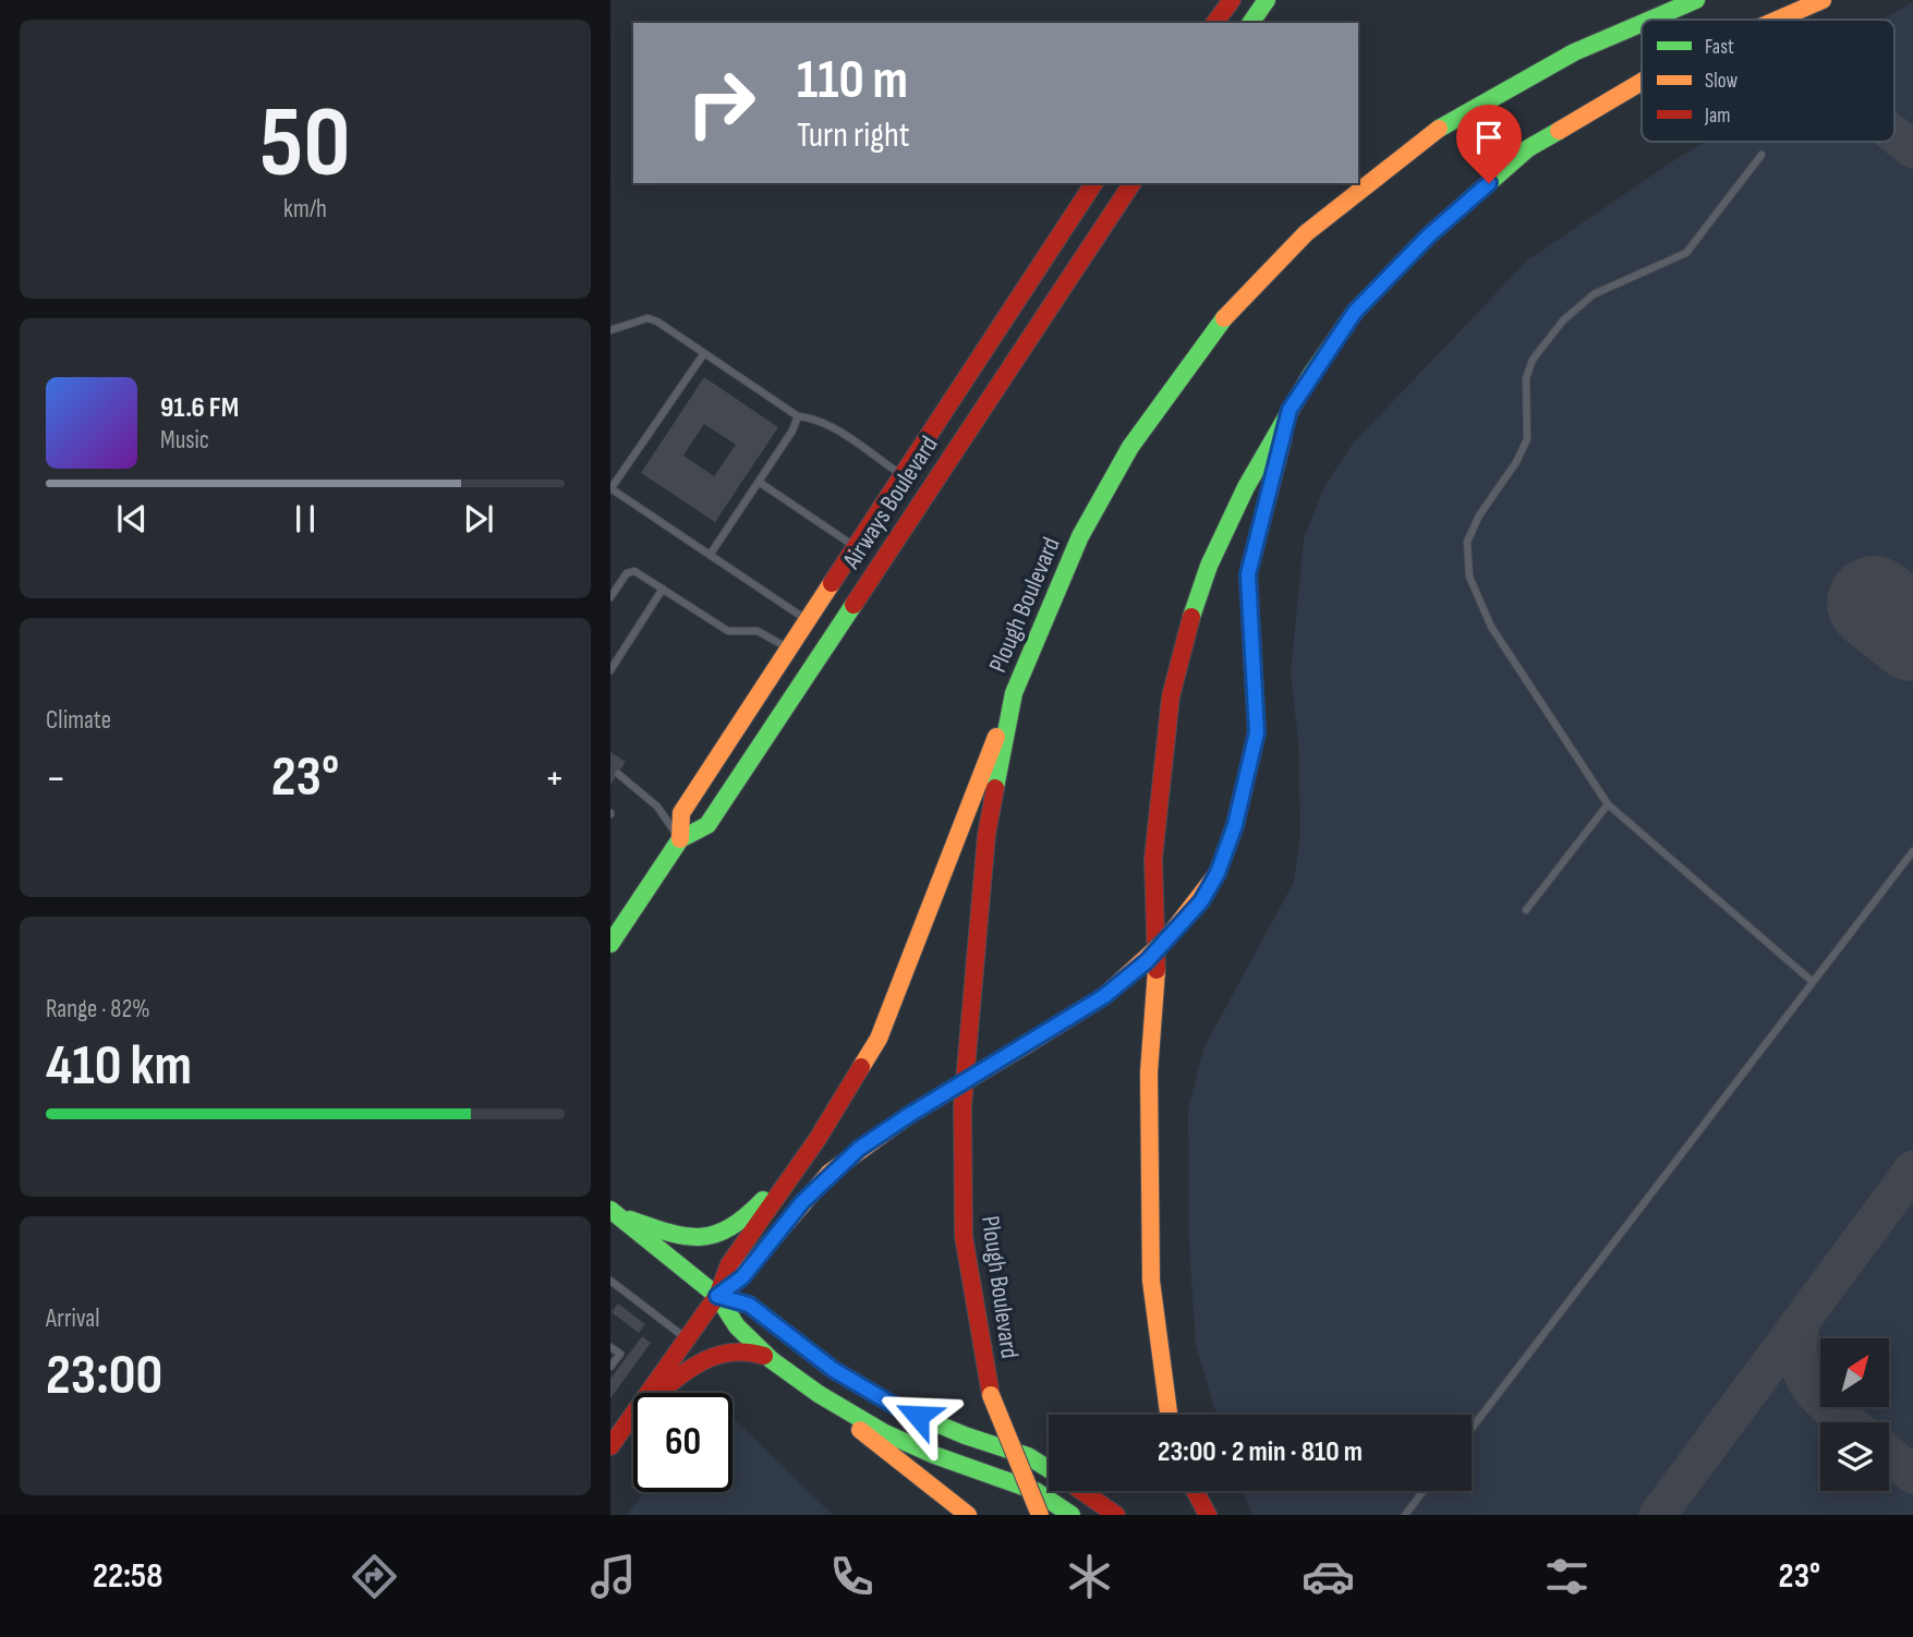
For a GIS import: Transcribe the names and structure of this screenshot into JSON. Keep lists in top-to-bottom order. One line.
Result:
{"streets":{"main road":["Airways Boulevard","Plough Boulevard"]},"legend":["Fast","Slow","Jam"],"north":"top right","page":{"tile":[["50","km/h"],"Climate",["Range · 82%","410 km"],["Arrival","23:00"]],"turn":["110 m","Turn right"],"song":["91.6 FM","Music"],"heat":["−","23°","+"],"limit":"60","trip":"23:00 · 2 min · 810 m","tabs":["22:58","23°"]}}
